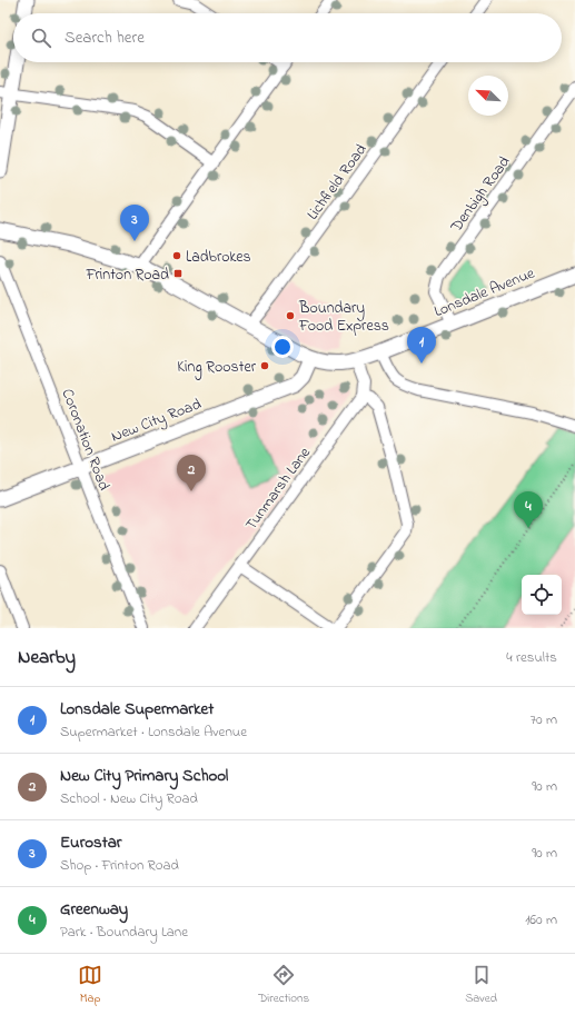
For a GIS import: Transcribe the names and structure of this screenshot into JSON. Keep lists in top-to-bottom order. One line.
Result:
{"streets":{"street":["Lichfield Road","Denbigh Road","Lonsdale Avenue","New City Road","Coronation Road","Tunmarsh Lane"]},"crossings":[["Lichfield Road","Lonsdale Avenue"],["Denbigh Road","Lonsdale Avenue"],["Lonsdale Avenue","New City Road"],["New City Road","Coronation Road"]],"places":{"other":["Ladbrokes","Boundary Food Express","King Rooster"],"transit":["Frinton Road"]},"north":"top left","page":{"search":"Search here","pins":["3","1","2","4"],"heading":["Nearby","4 results"],"list":[{"mark":"1","name":"Lonsdale Supermarket","note":"Supermarket · Lonsdale Avenue","value":"70 m"},{"mark":"2","name":"New City Primary School","note":"School · New City Road","value":"90 m"},{"mark":"3","name":"Eurostar","note":"Shop · Frinton Road","value":"90 m"},{"mark":"4","name":"Greenway","note":"Park · Boundary Lane","value":"160 m"}],"nav":["Map","Directions","Saved"]}}
